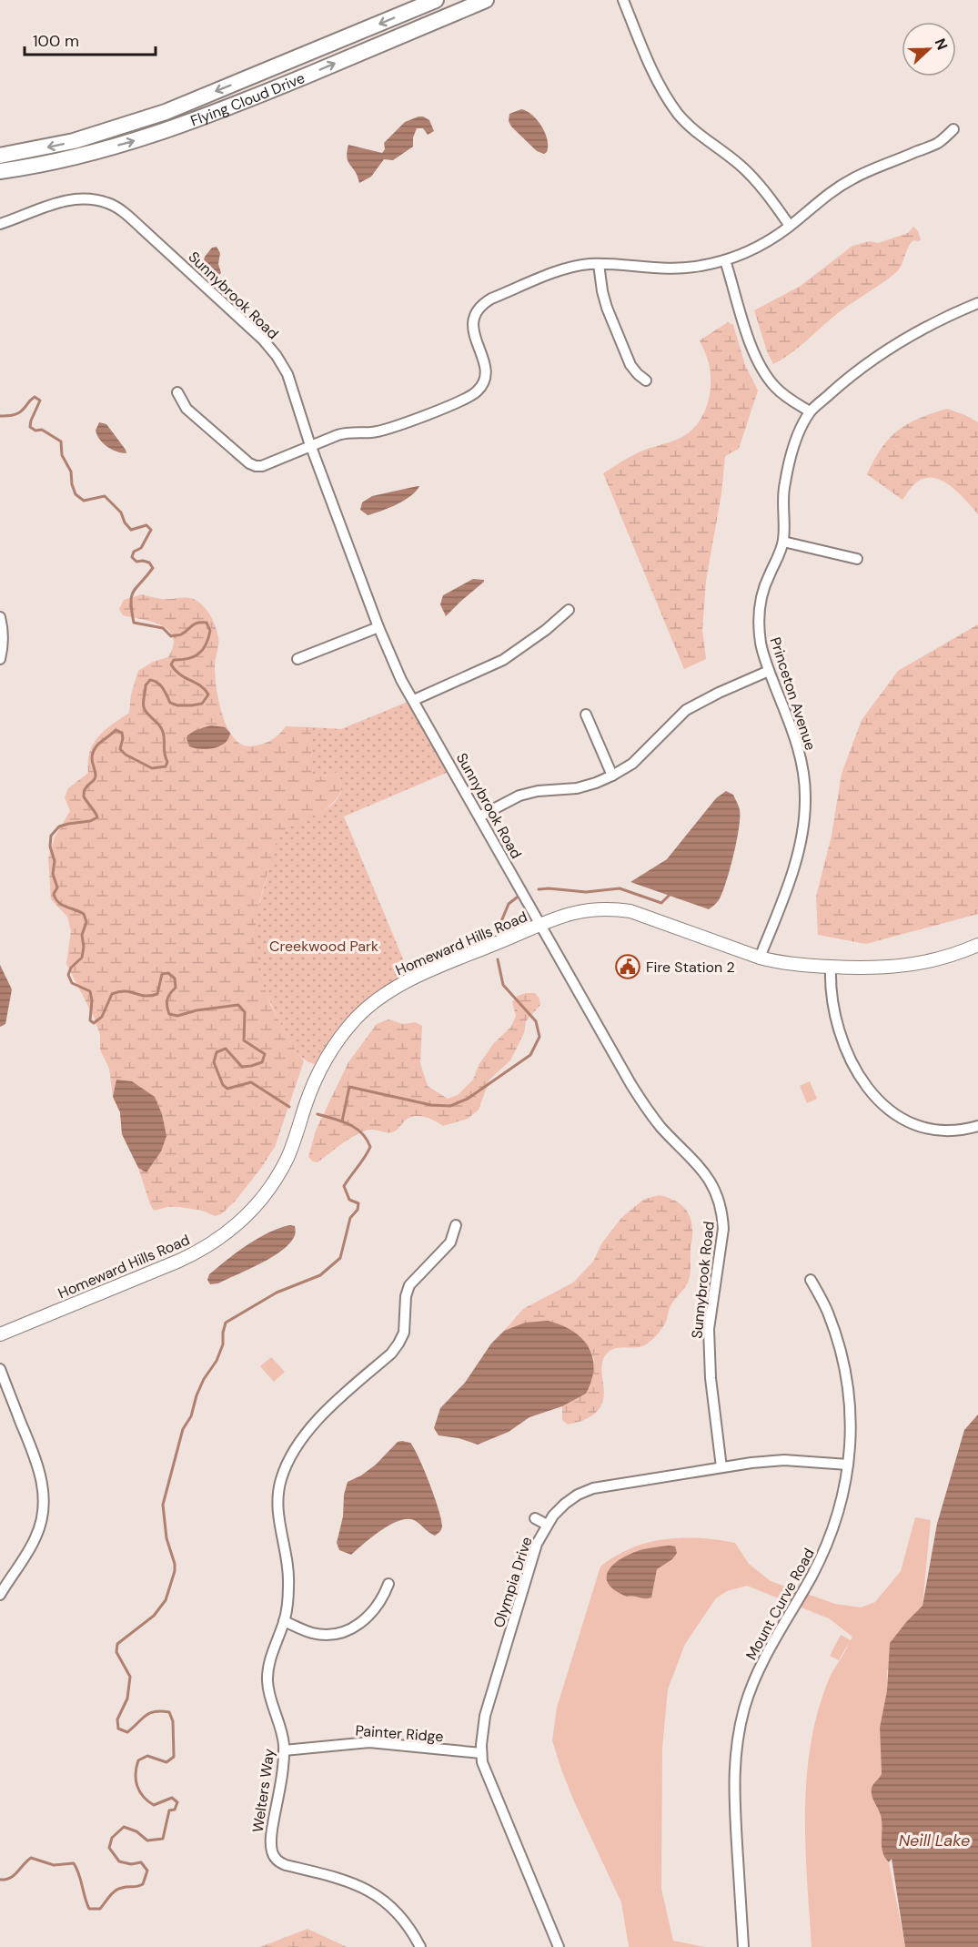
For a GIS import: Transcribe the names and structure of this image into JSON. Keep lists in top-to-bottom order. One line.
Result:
{"streets":{"main road":["Flying Cloud Drive"],"street":["Sunnybrook Road","Princeton Avenue","Homeward Hills Road","Olympia Drive","Mount Curve Road","Painter Ridge","Welters Way"]},"crossings":[["Sunnybrook Road","Homeward Hills Road"],["Sunnybrook Road","Olympia Drive"],["Princeton Avenue","Homeward Hills Road"],["Olympia Drive","Mount Curve Road"],["Olympia Drive","Painter Ridge"],["Painter Ridge","Welters Way"]],"water":["Neill Lake"],"parks":["Creekwood Park"],"places":{"public building":["Fire Station 2"]},"scale_bar":"100 m","north":"right"}
